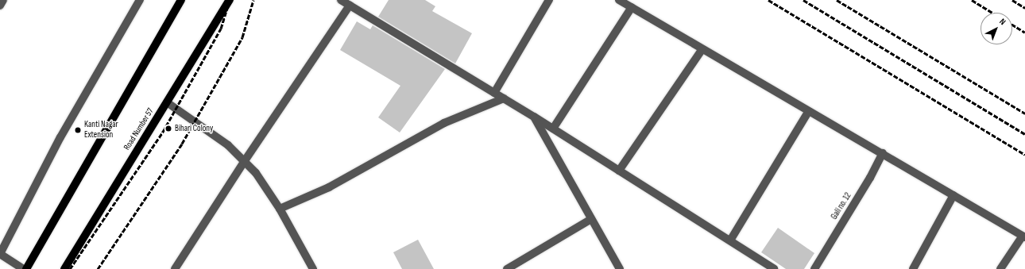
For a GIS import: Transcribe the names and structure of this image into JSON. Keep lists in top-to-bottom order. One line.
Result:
{"streets":{"main road":["Road Number 57"],"street":["Gali no. 12"]},"places":["Bihari Colony","Kanti Nagar Extension"],"north":"top right"}
